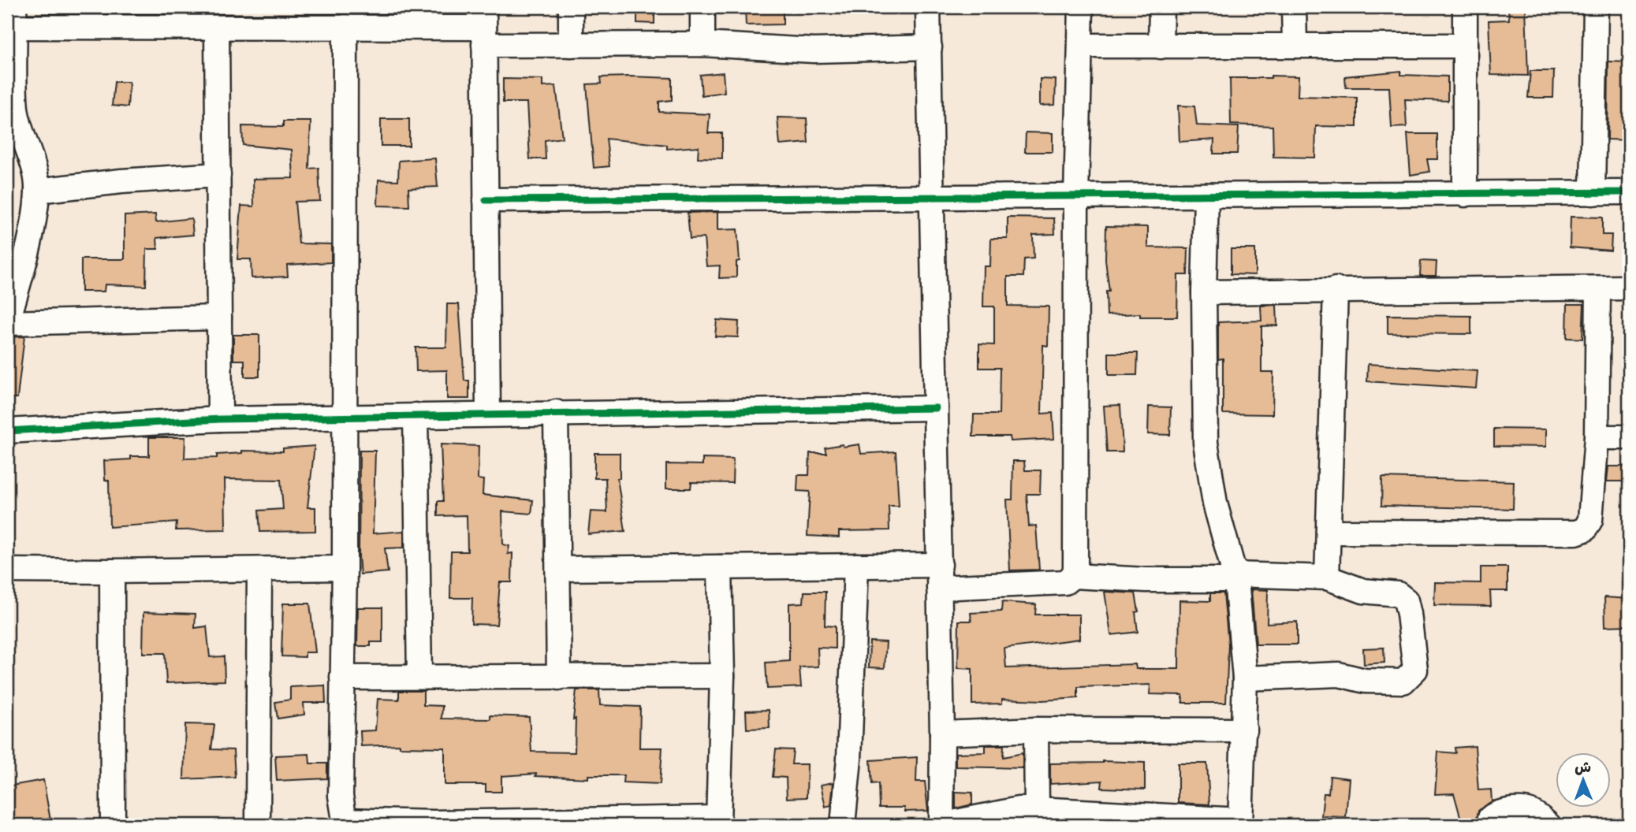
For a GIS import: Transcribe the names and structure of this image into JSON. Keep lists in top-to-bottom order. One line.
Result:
{"north":"top"}
